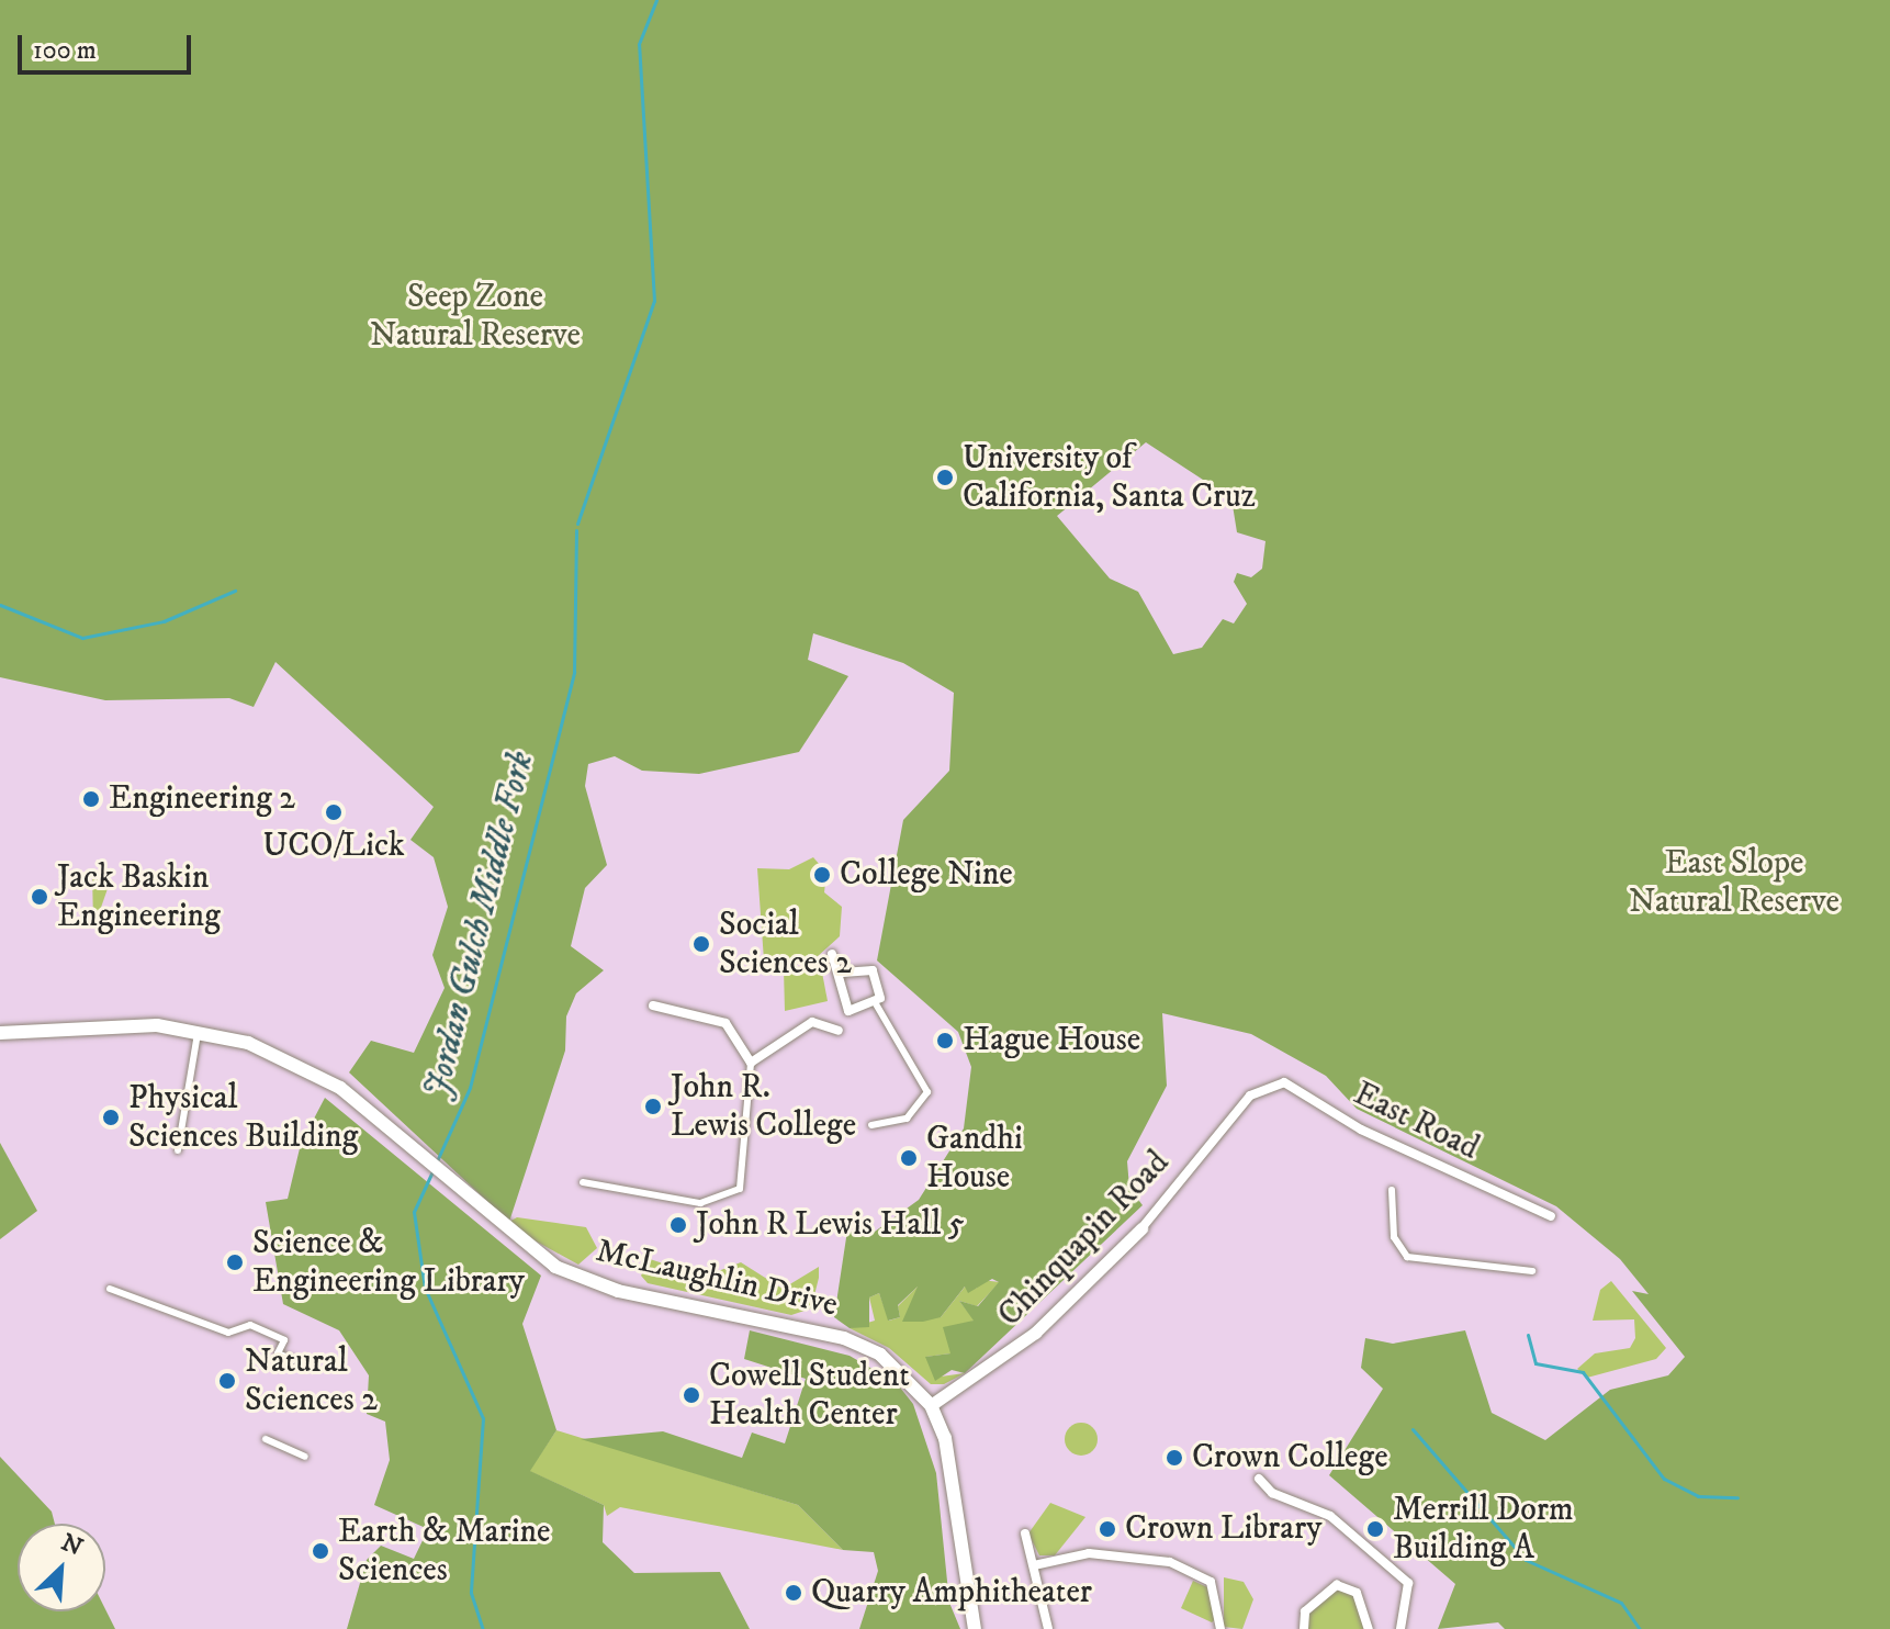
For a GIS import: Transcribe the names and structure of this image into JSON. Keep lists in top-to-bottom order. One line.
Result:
{"streets":{"main road":["McLaughlin Drive"],"street":["East Road","Chinquapin Road"]},"crossings":[["East Road","Chinquapin Road"],["Chinquapin Road","McLaughlin Drive"]],"water":["Jordan Gulch Middle Fork"],"parks":["Seep Zone Natural Reserve","East Slope Natural Reserve"],"places":["University of California, Santa Cruz","Engineering 2","UCO/Lick","College Nine","Jack Baskin Engineering","Social Sciences 2","Hague House","John R. Lewis College","Physical Sciences Building","Gandhi House","John R Lewis Hall 5","Science & Engineering Library","Natural Sciences 2","Cowell Student Health Center","Crown College","Crown Library","Merrill Dorm Building A","Earth & Marine Sciences","Quarry Amphitheater"],"scale_bar":"100 m","north":"top right"}
